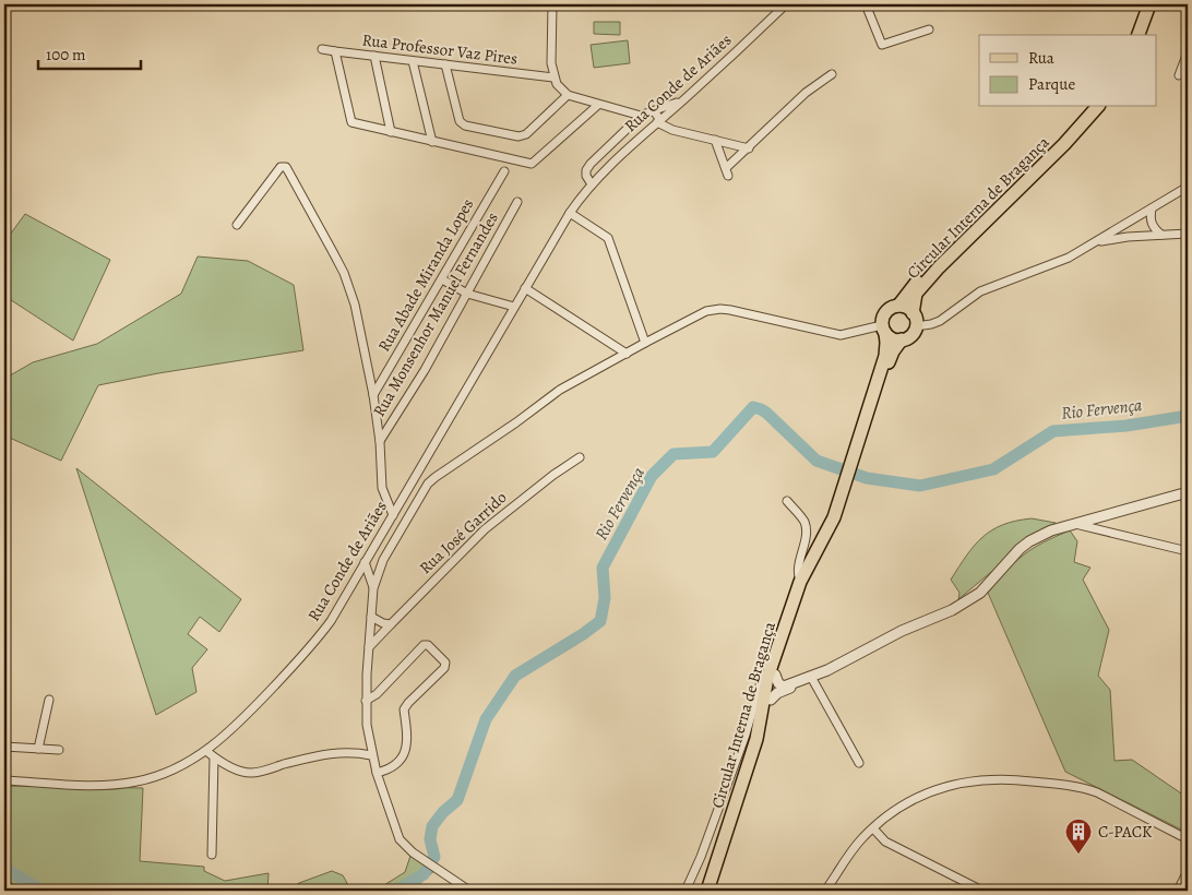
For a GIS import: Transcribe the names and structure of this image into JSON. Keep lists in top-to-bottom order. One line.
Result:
{"streets":{"main road":["Circular Interna de Bragança"],"street":["Rua Professor Vaz Pires","Rua Conde de Ariães","Rua Abade Miranda Lopes","Rua Monsenhor Manuel Fernandes","Rua José Garrido"]},"water":["Rio Fervença"],"places":{"building":["C-PACK"]},"legend":["Rua","Parque"],"scale_bar":"100 m"}
